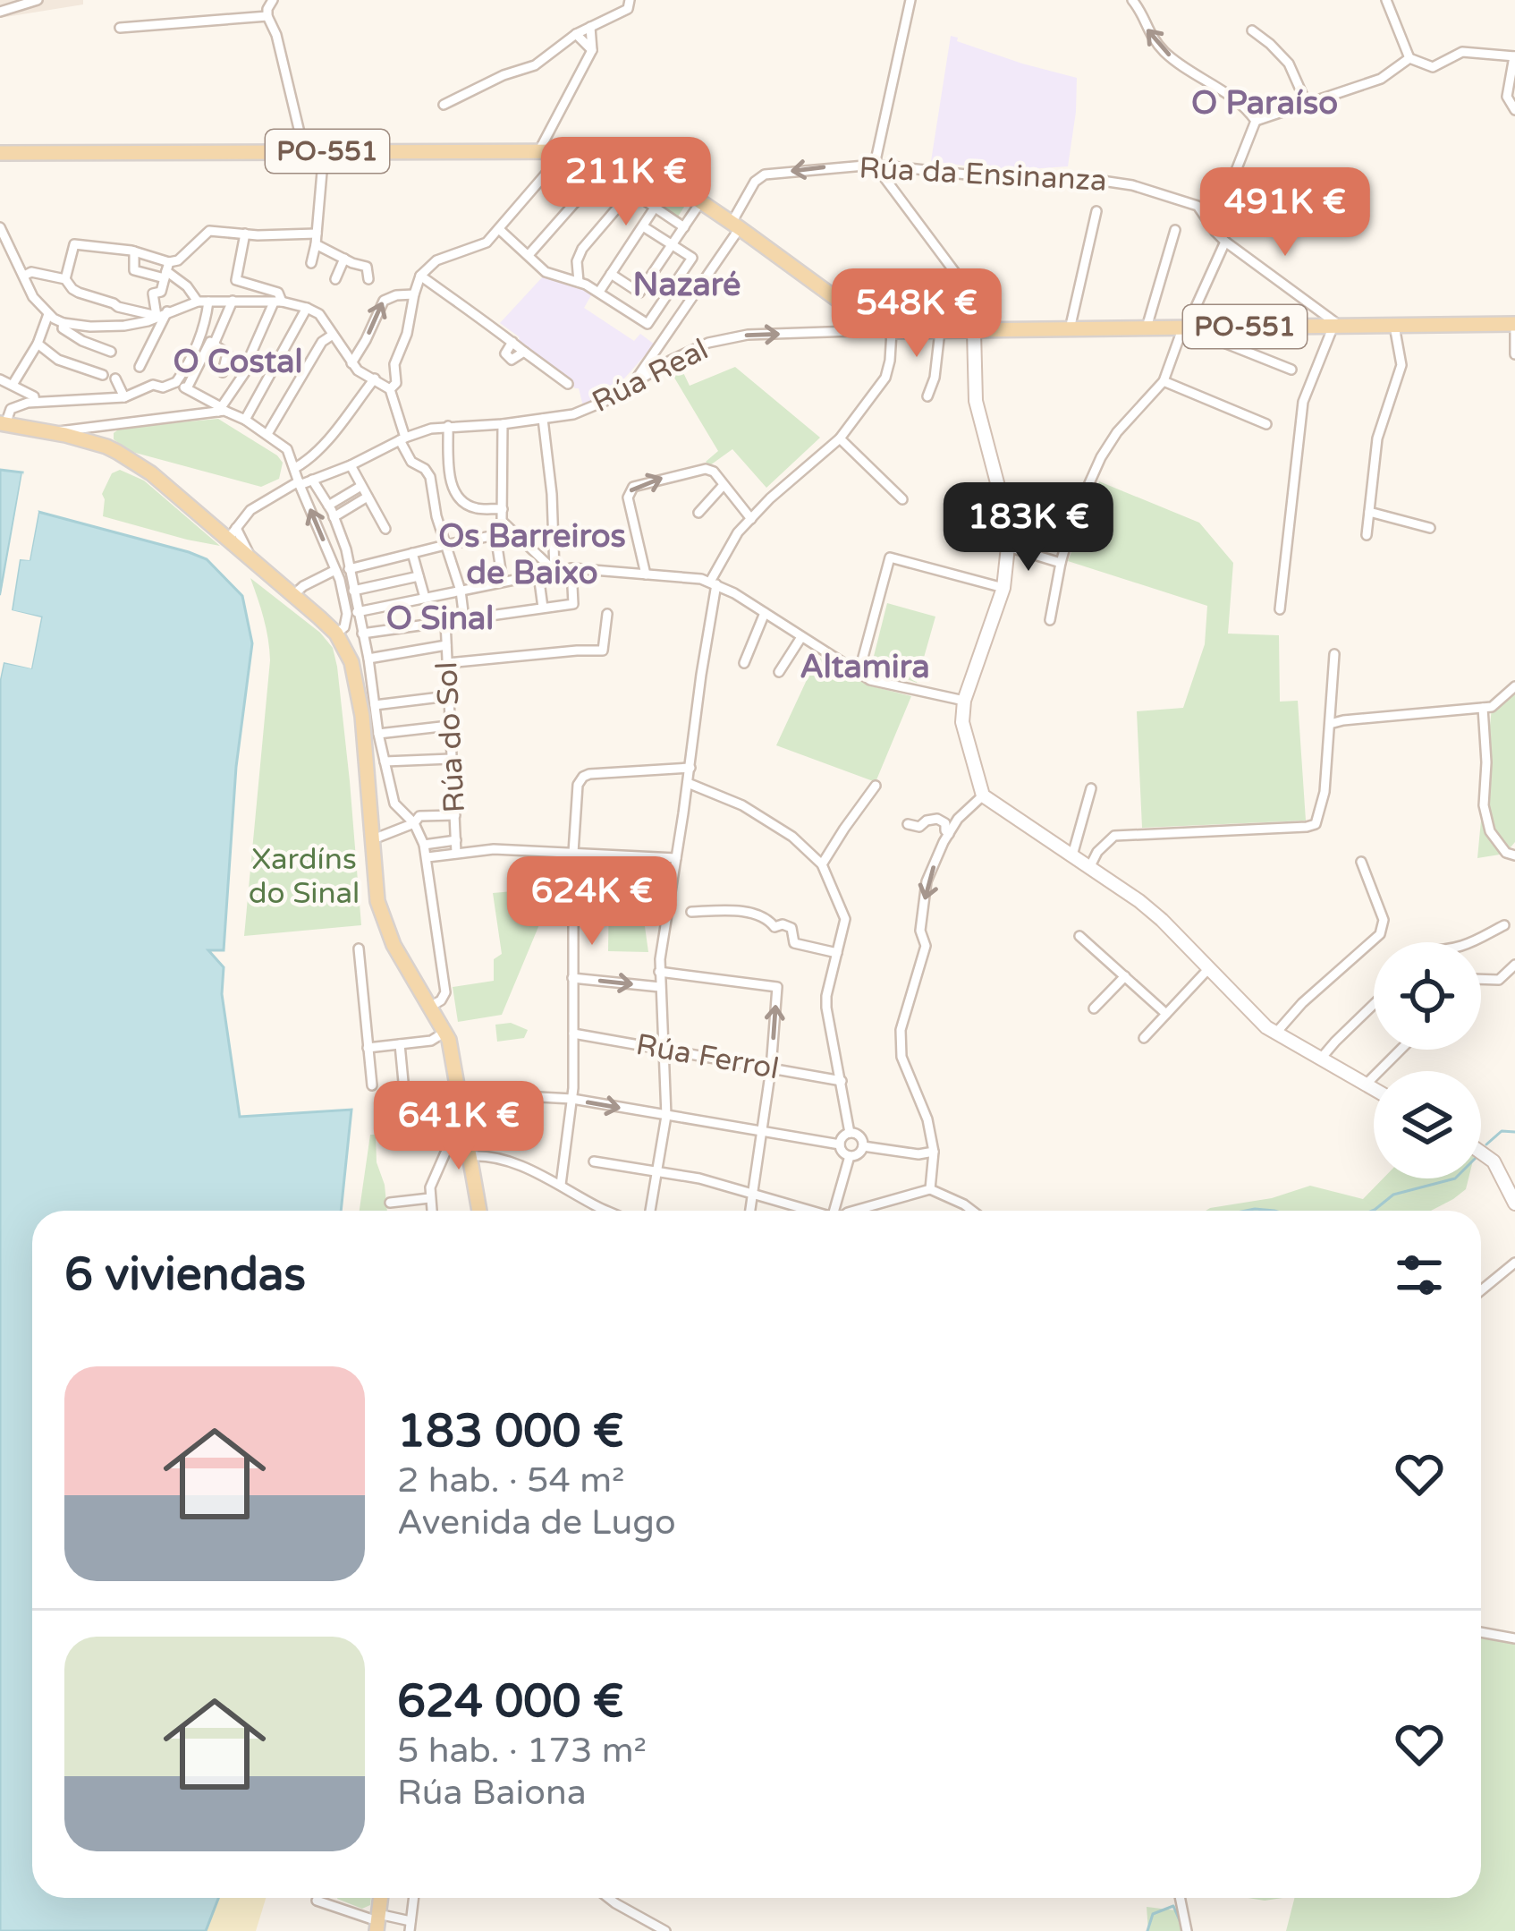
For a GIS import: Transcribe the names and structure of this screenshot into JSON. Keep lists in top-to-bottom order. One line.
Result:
{"streets":{"main road":["PO-551"],"street":["Rúa da Ensinanza","Rúa Real","Rúa do Sol","Rúa Ferrol"]},"crossings":[["PO-551","Rúa da Ensinanza"],["PO-551","Rúa Real"],["Rúa da Ensinanza","Rúa Real"]],"one_way":["Rúa Real"],"districts":["O Paraíso","Nazaré","O Costal","Os Barreiros de Baixo","O Sinal","Altamira"],"parks":["Xardíns do Sinal"],"page":{"price":["211K €","491K €","548K €","183K €","624K €","641K €"],"heading":"6 viviendas","list":[{"name":"183 000 €","note":"2 hab. · 54 m² · Avenida de Lugo"},{"name":"624 000 €","note":"5 hab. · 173 m² · Rúa Baiona"}]}}
